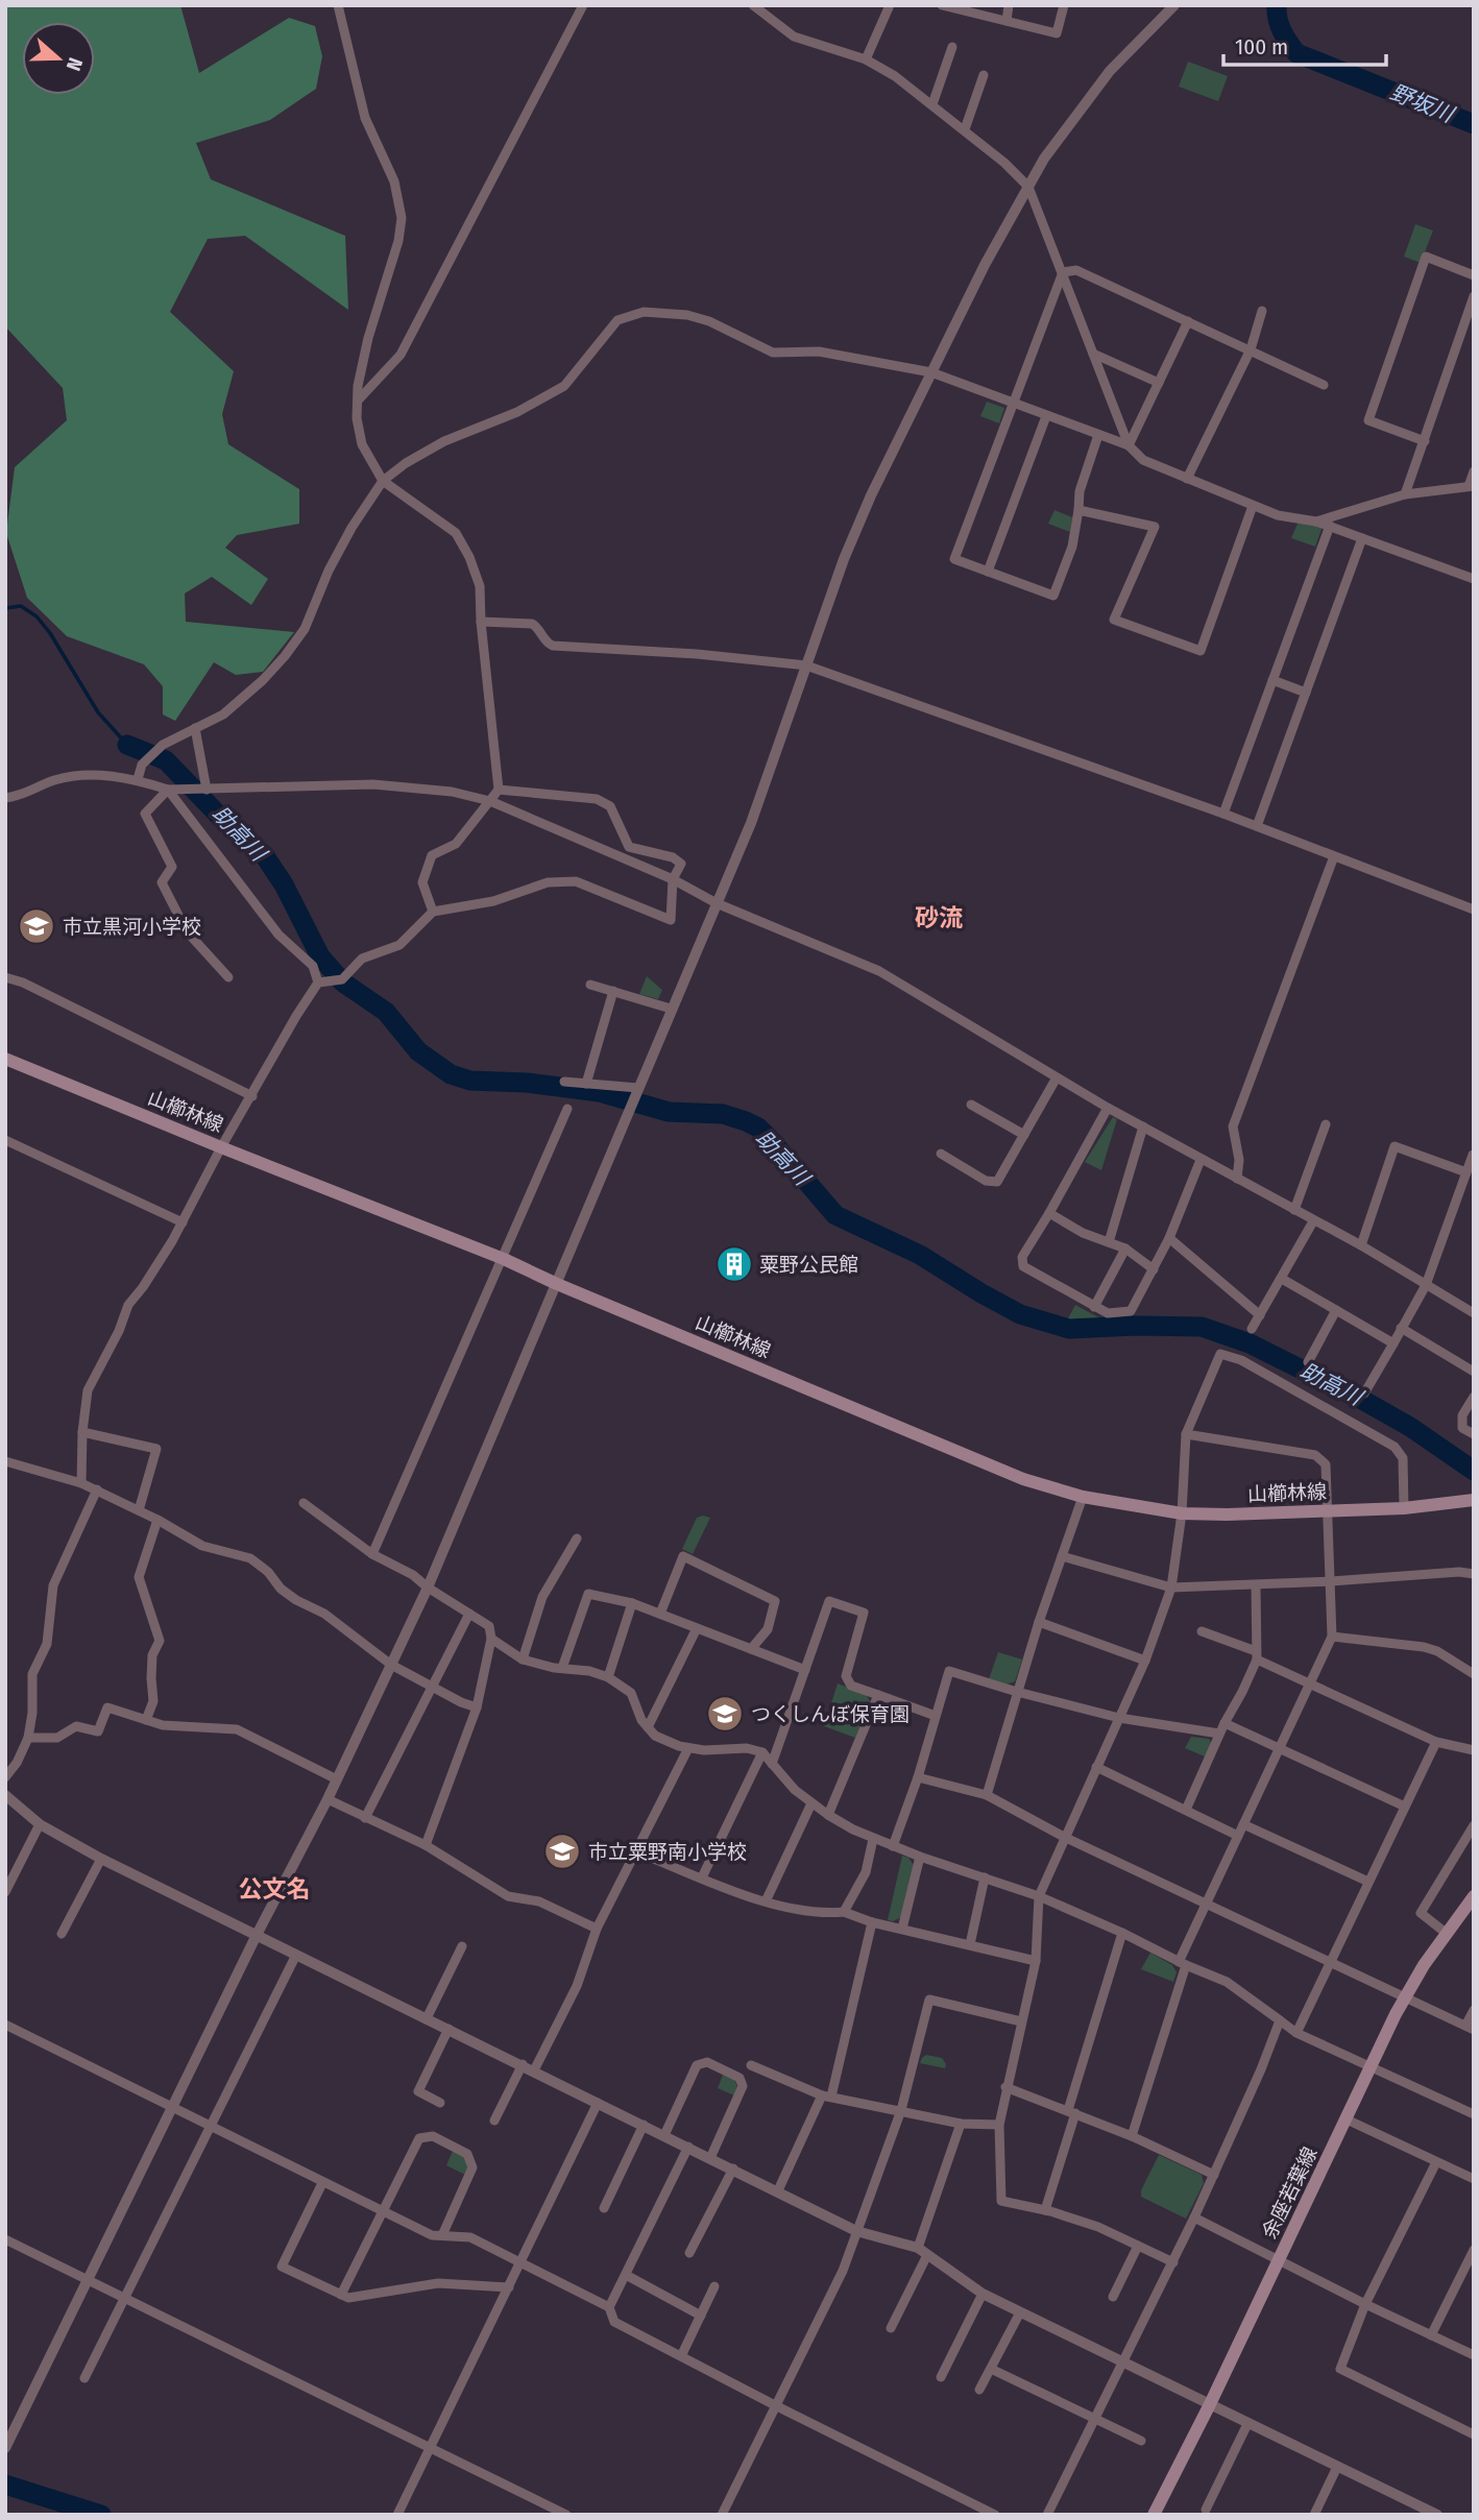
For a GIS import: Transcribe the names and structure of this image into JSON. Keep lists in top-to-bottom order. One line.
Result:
{"streets":{"main road":["山櫛林線","余座若葉線"]},"districts":["砂流","公文名"],"water":["野坂川","助高川"],"places":{"school or university":["市立黒河小学校","つくしんぼ保育園","市立粟野南小学校"],"building":["粟野公民館"]},"scale_bar":"100 m","north":"right"}
